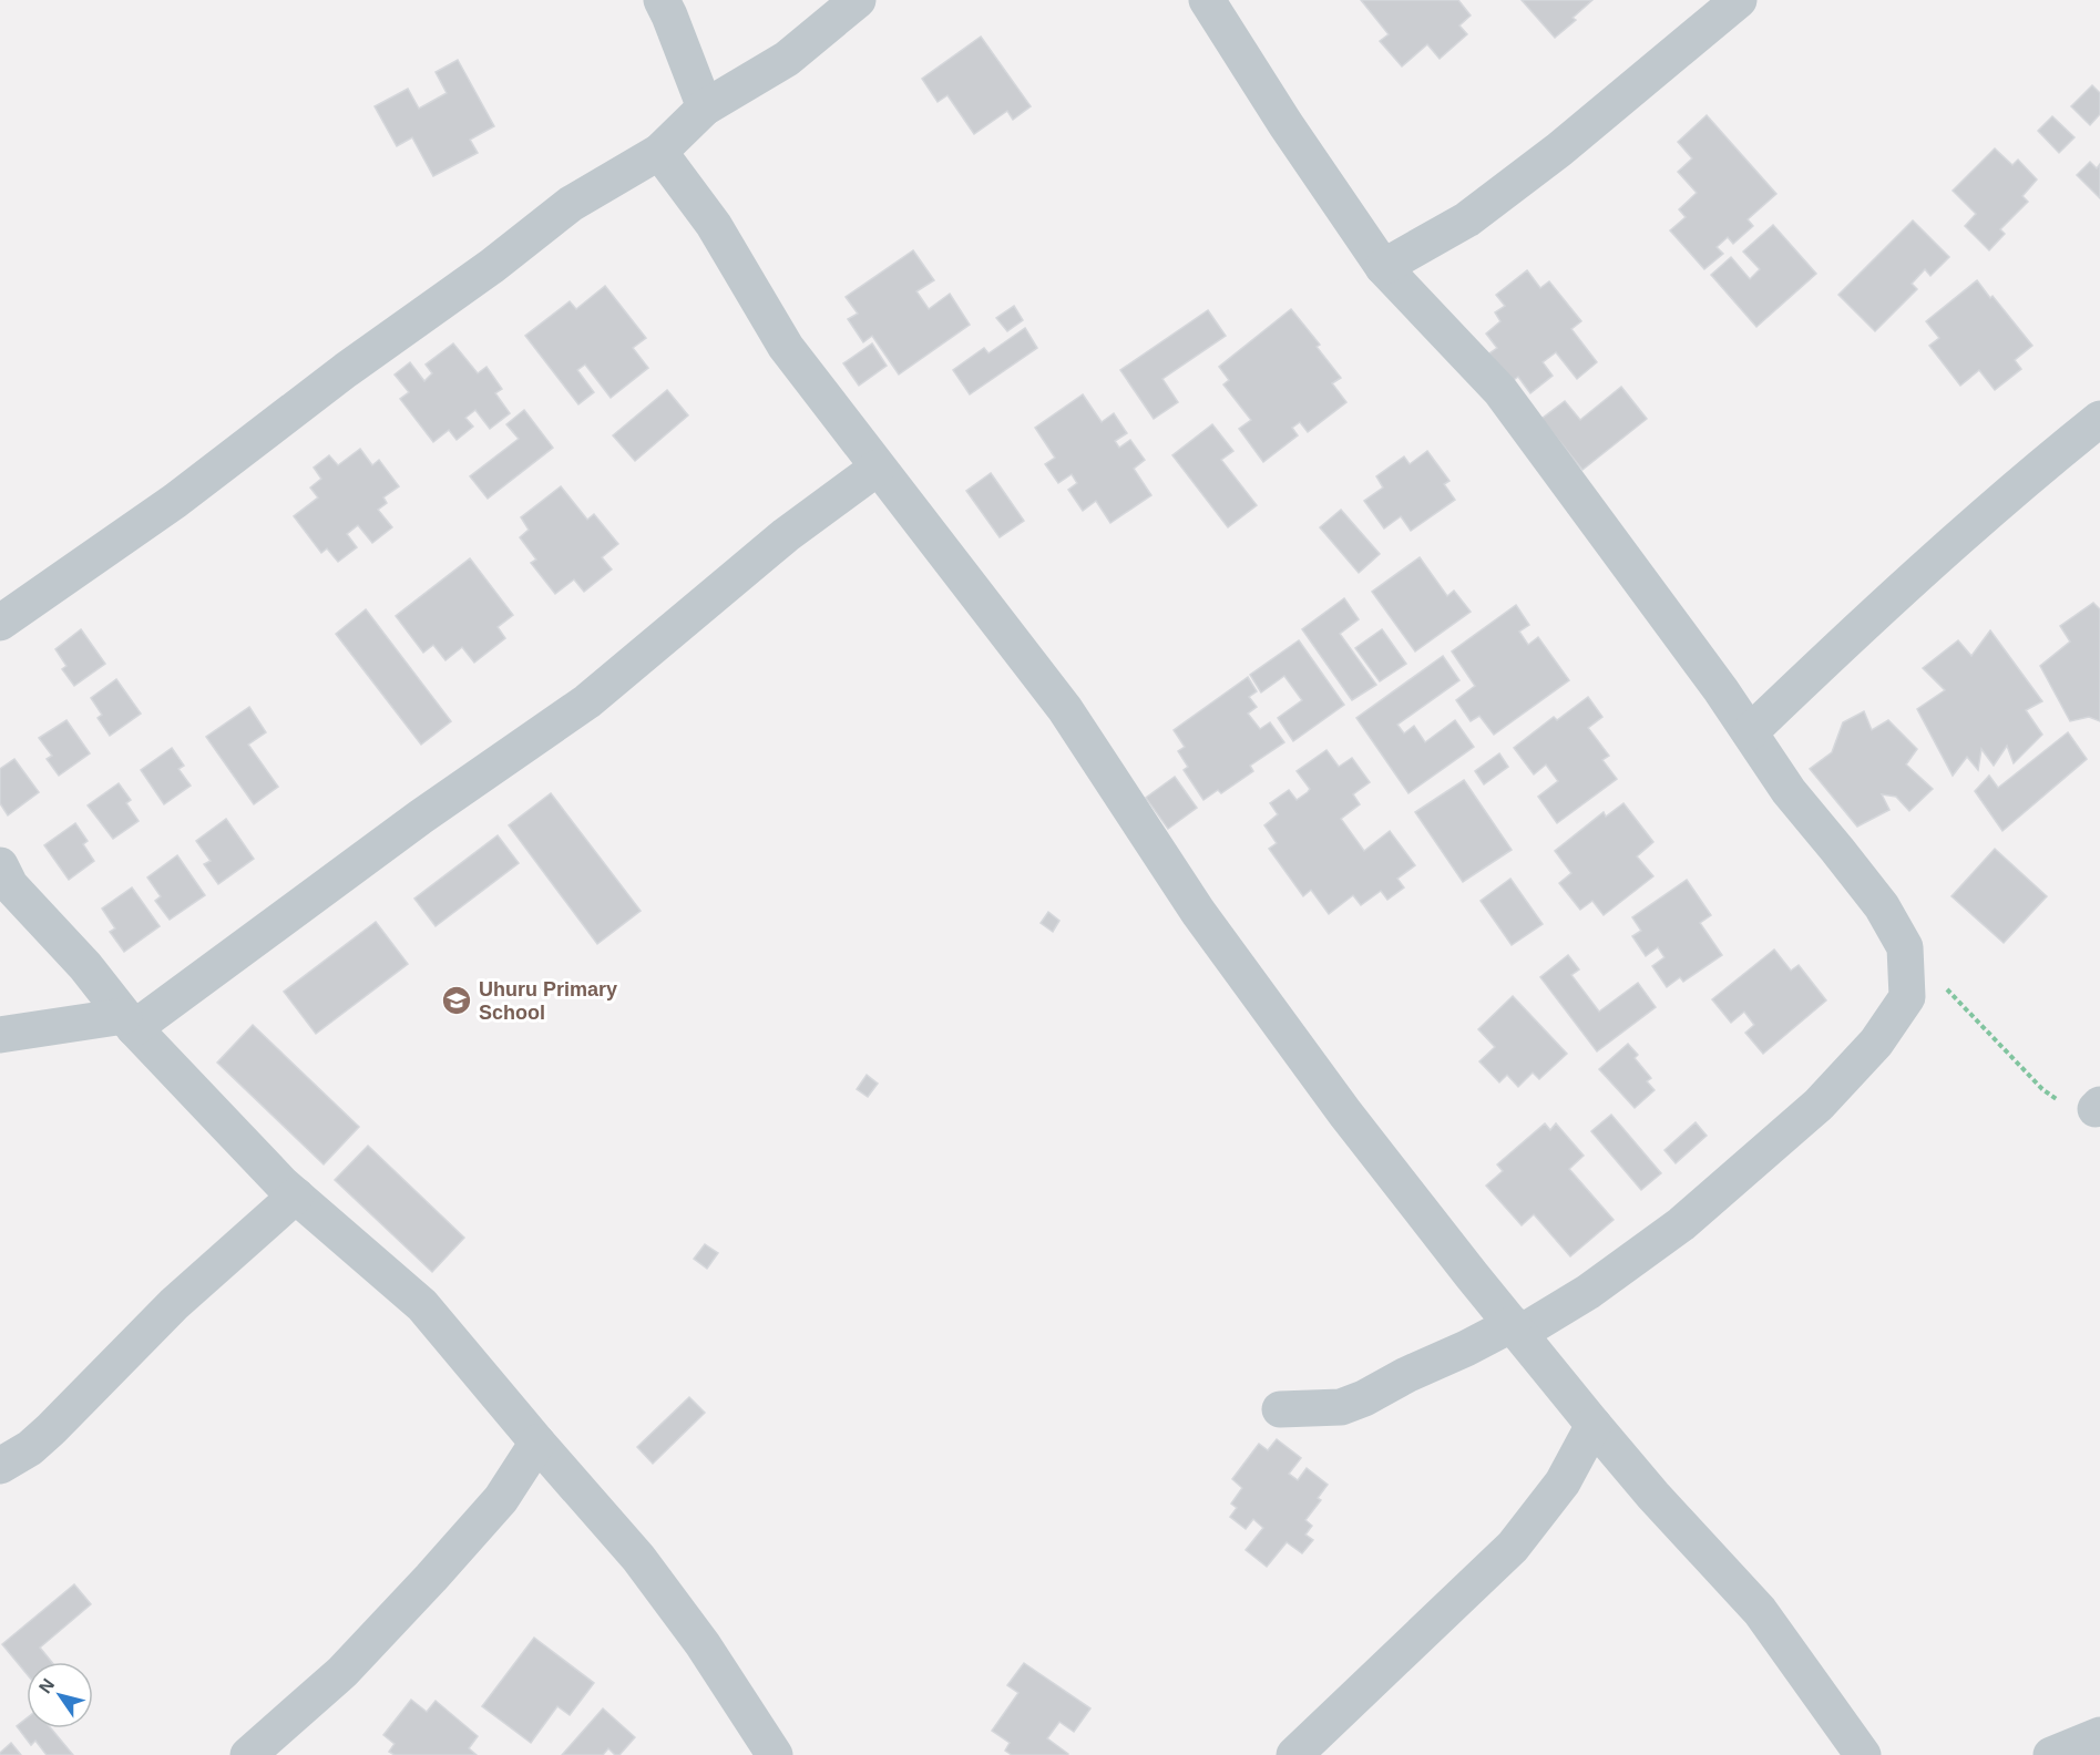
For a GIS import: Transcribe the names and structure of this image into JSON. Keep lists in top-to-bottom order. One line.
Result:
{"places":{"school or university":["Uhuru Primary School"]},"north":"top left"}
